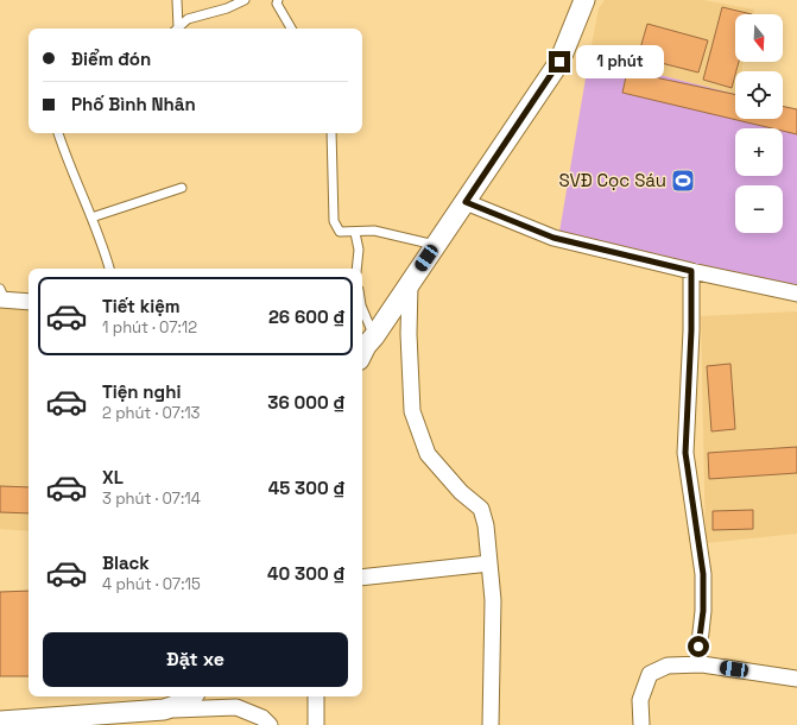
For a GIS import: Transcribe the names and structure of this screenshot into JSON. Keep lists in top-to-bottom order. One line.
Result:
{"places":{"sports":["SVĐ Cọc Sáu"]},"north":"bottom","page":{"map_buttons":["+","−"],"banner":["Điểm đón","Phố Bình Nhân"],"bubble":"1 phút","list":[{"name":"Tiết kiệm","note":"1 phút · 07:12","value":"26 600 ₫"},{"name":"Tiện nghi","note":"2 phút · 07:13","value":"36 000 ₫"},{"name":"XL","note":"3 phút · 07:14","value":"45 300 ₫"},{"name":"Black","note":"4 phút · 07:15","value":"40 300 ₫"}],"buttons":"Đặt xe"}}
